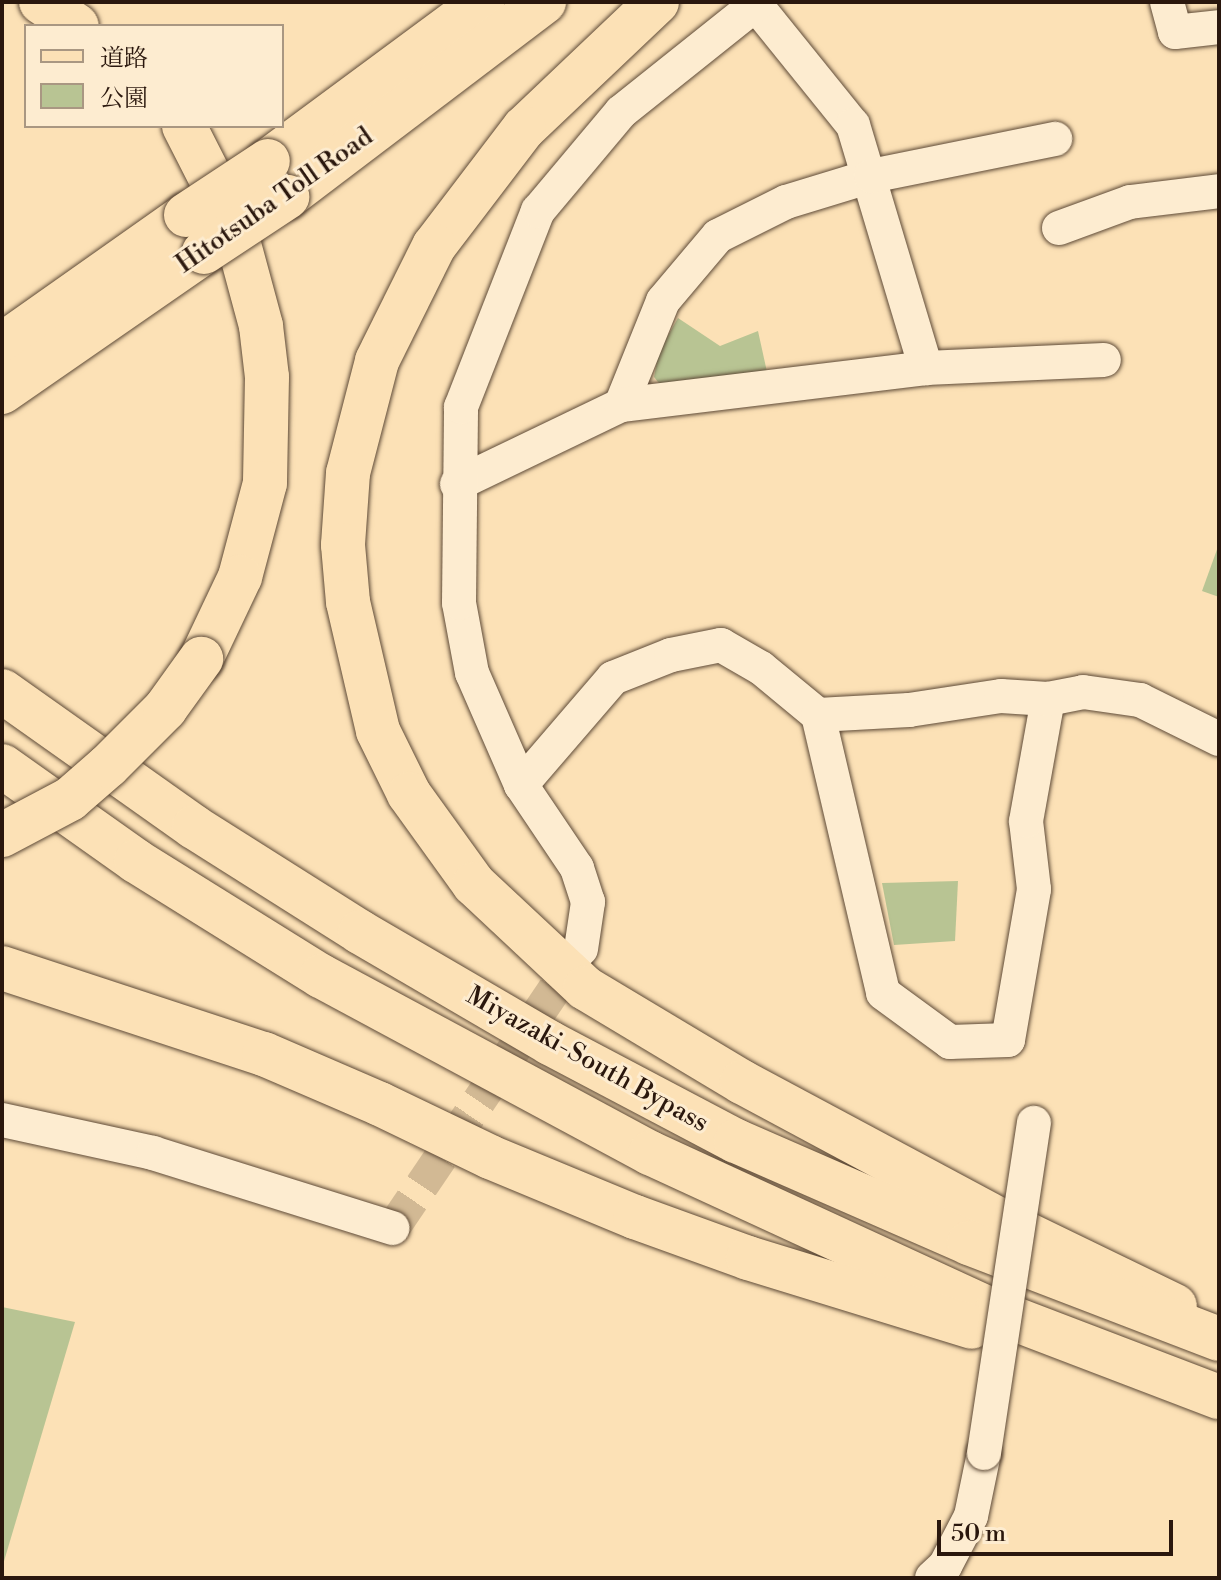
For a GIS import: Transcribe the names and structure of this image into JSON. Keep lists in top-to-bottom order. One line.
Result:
{"streets":{"main road":["Hitotsuba Toll Road","Miyazaki-South Bypass"]},"legend":["道路","公園"],"scale_bar":"50 m"}
